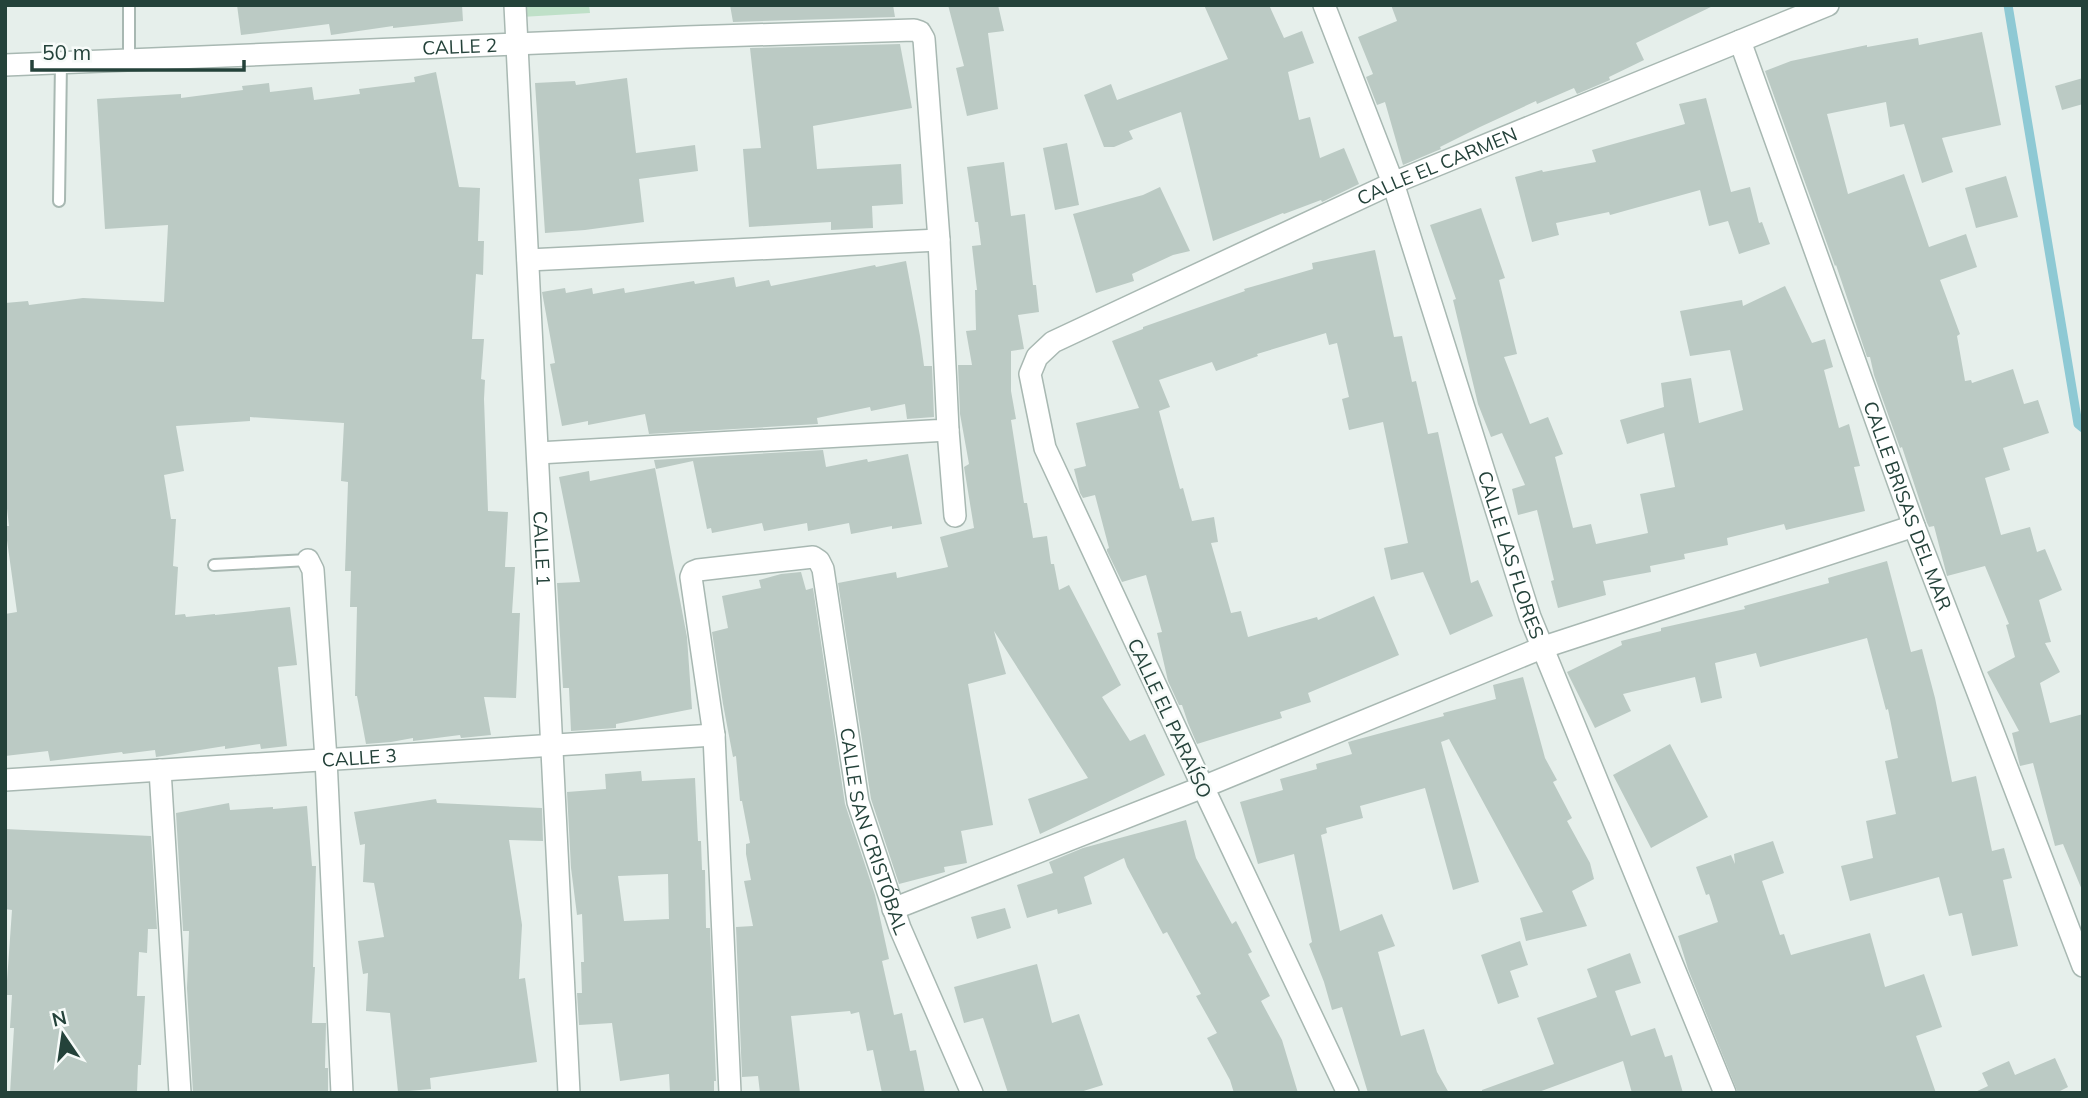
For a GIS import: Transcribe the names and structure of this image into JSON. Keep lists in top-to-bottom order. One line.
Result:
{"streets":{"street":["CALLE 2","CALLE EL CARMEN","CALLE BRISAS DEL MAR","CALLE 1","CALLE LAS FLORES","CALLE EL PARAÍSO","CALLE 3","CALLE SAN CRISTÓBAL"]},"crossings":[["CALLE 2","CALLE 1"],["CALLE EL CARMEN","CALLE BRISAS DEL MAR"],["CALLE EL CARMEN","CALLE LAS FLORES"],["CALLE EL CARMEN","CALLE EL PARAÍSO"],["CALLE 1","CALLE 3"],["CALLE 3","CALLE SAN CRISTÓBAL"]],"scale_bar":"50 m","north":"top"}
